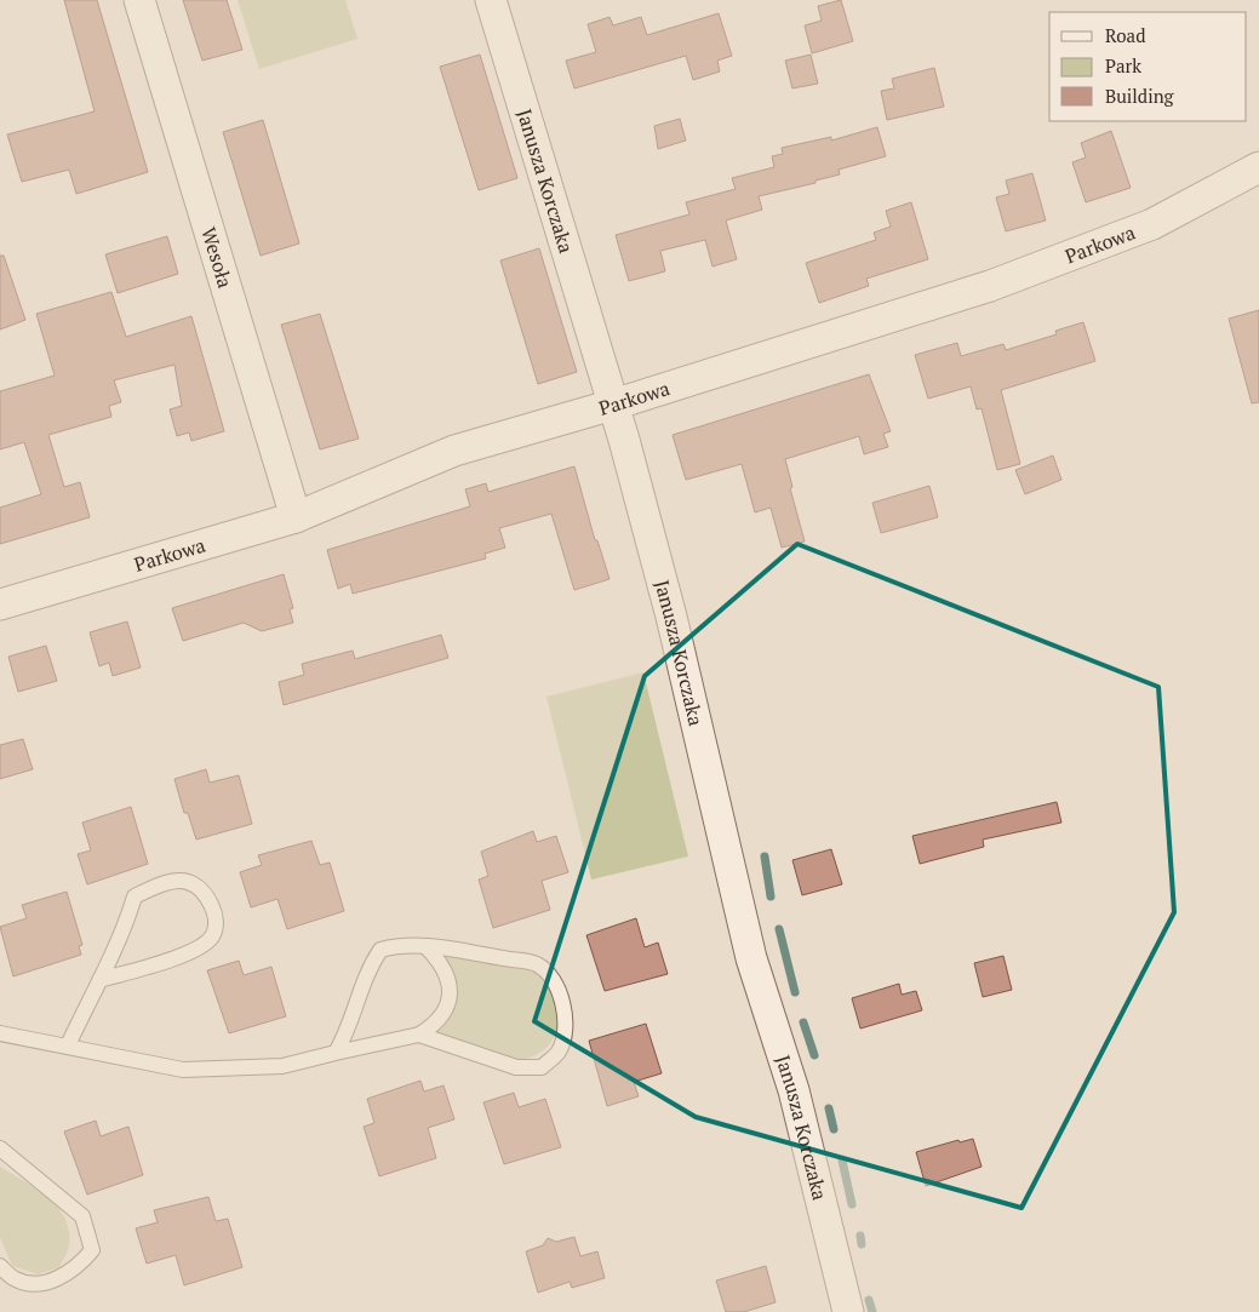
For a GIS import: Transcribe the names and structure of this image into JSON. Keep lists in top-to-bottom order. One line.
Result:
{"streets":{"street":["Janusza Korczaka","Parkowa","Wesoła"]},"crossings":[["Janusza Korczaka","Parkowa"],["Parkowa","Wesoła"]],"legend":["Road","Park","Building"]}
